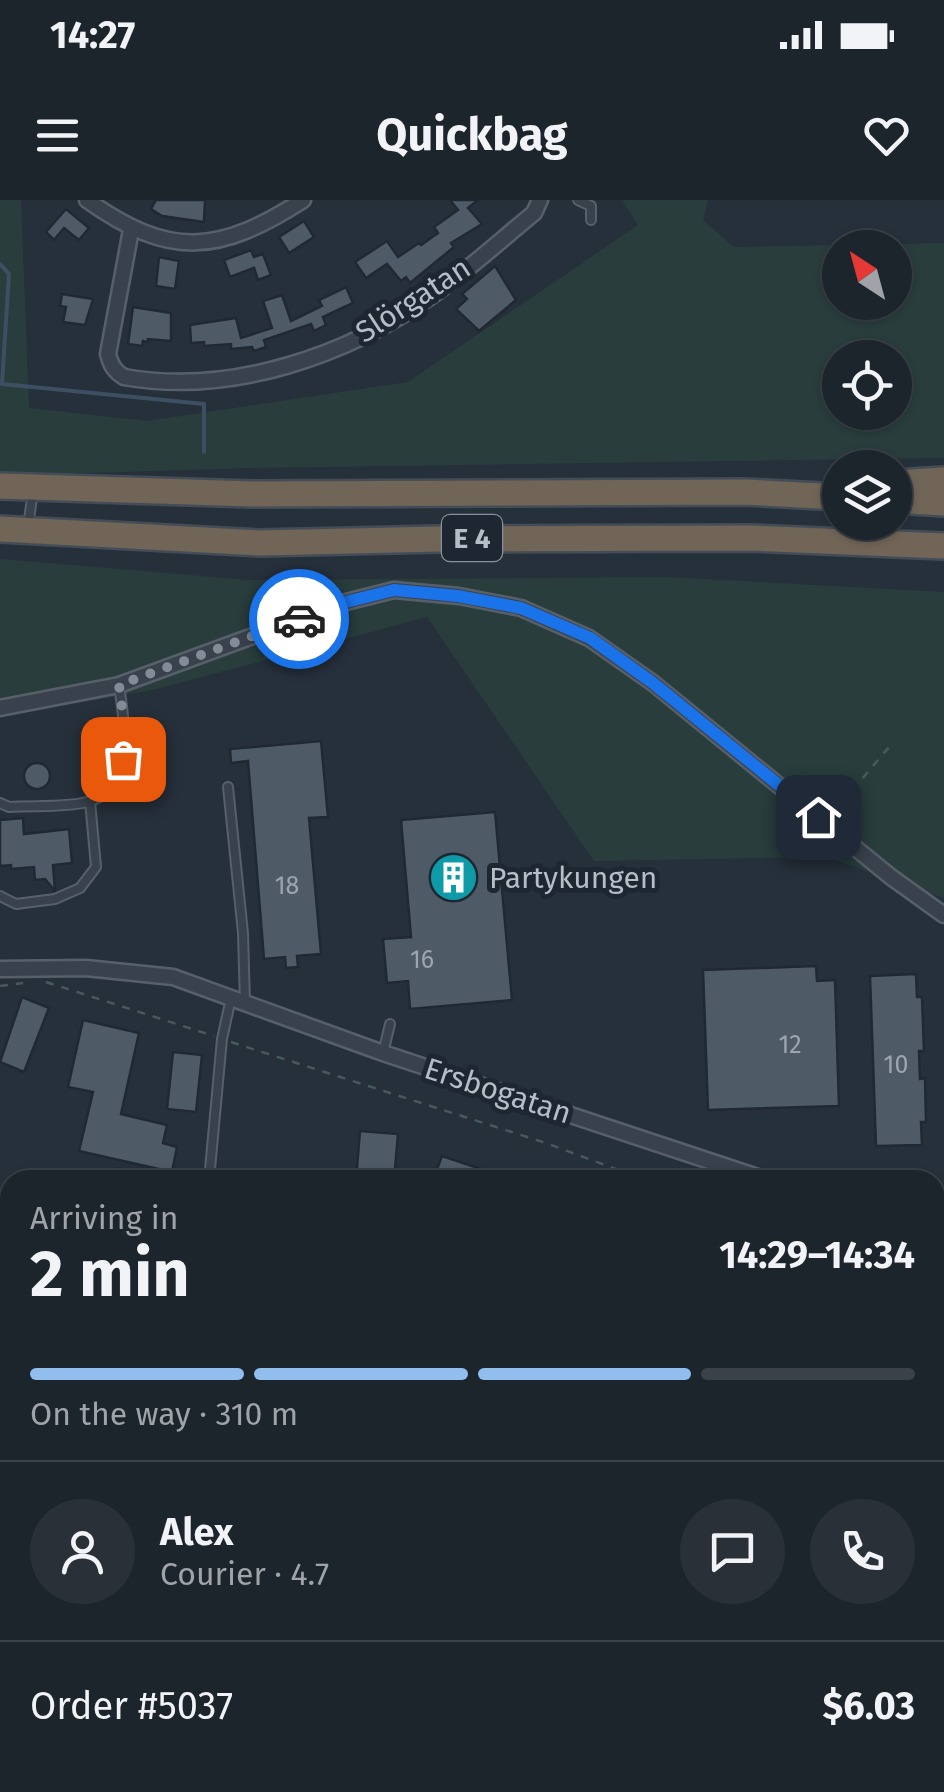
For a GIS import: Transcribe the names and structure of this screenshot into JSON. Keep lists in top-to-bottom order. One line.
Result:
{"streets":{"highway":["E 4"],"street":["Slörgatan","Ersbogatan"]},"places":{"building":["Partykungen"]},"house_numbers":["18","16","12","10"],"north":"top left","page":{"status":"14:27","header":"Quickbag","heading":["2 min","Arriving in","14:29–14:34"],"panel":["Alex","Courier · 4.7","Order #5037","$6.03"],"bar":"On the way · 310 m"}}
